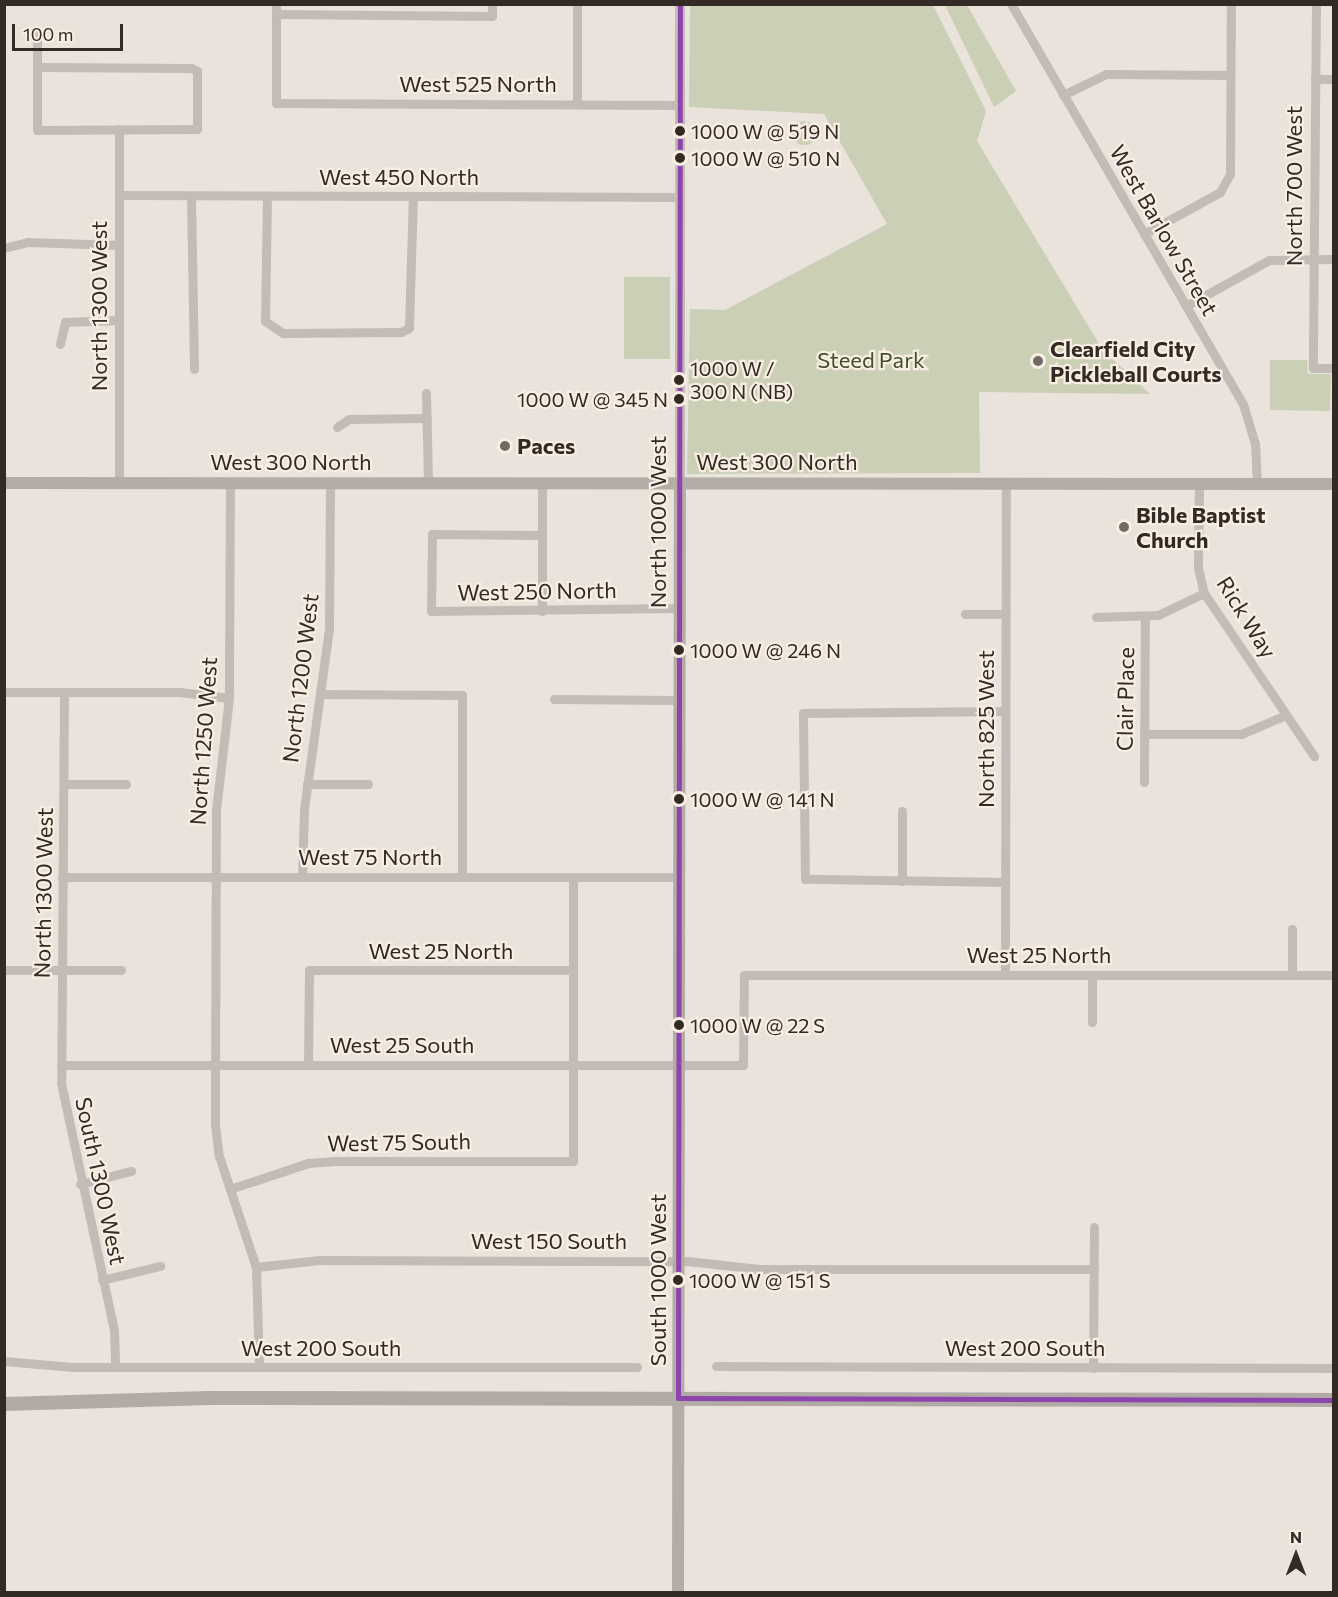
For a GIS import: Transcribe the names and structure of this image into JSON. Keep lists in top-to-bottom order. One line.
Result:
{"streets":{"main road":["West 300 North","North 1000 West","South 1000 West"],"street":["West 525 North","West 450 North","North 700 West","West Barlow Street","North 1300 West","West 250 North","Rick Way","North 1200 West","Clair Place","North 825 West","North 1250 West","West 75 North","West 25 North","West 25 South","West 75 South","South 1300 West","West 150 South","West 200 South"]},"crossings":[["West 525 North","North 1000 West"],["West 450 North","North 1300 West"],["West 450 North","North 1000 West"],["West Barlow Street","West 300 North"],["North 1300 West","West 300 North"],["North 1300 West","West 75 North"],["North 1300 West","South 1300 West"],["West 300 North","North 1000 West"],["West 300 North","Rick Way"],["West 300 North","North 1200 West"],["West 300 North","North 825 West"],["West 300 North","North 1250 West"],["North 1000 West","West 250 North"],["North 1000 West","West 75 North"],["North 1000 West","South 1000 West"],["North 1200 West","West 75 North"],["North 825 West","West 25 North"],["North 1250 West","West 75 North"],["North 1250 West","West 25 South"],["North 1250 West","West 75 South"],["North 1250 West","West 150 South"],["North 1250 West","West 200 South"],["West 25 North","West 25 South"],["West 25 South","West 75 South"],["West 25 South","South 1300 West"],["West 25 South","South 1000 West"],["South 1300 West","West 200 South"],["West 150 South","South 1000 West"]],"parks":["Steed Park"],"places":["1000 W @ 519 N","1000 W @ 510 N","Clearfield City Pickleball Courts","1000 W / 300 N (NB)","1000 W @ 345 N","Paces","Bible Baptist Church","1000 W @ 246 N","1000 W @ 141 N","1000 W @ 22 S","1000 W @ 151 S"],"scale_bar":"100 m","north":"top"}
